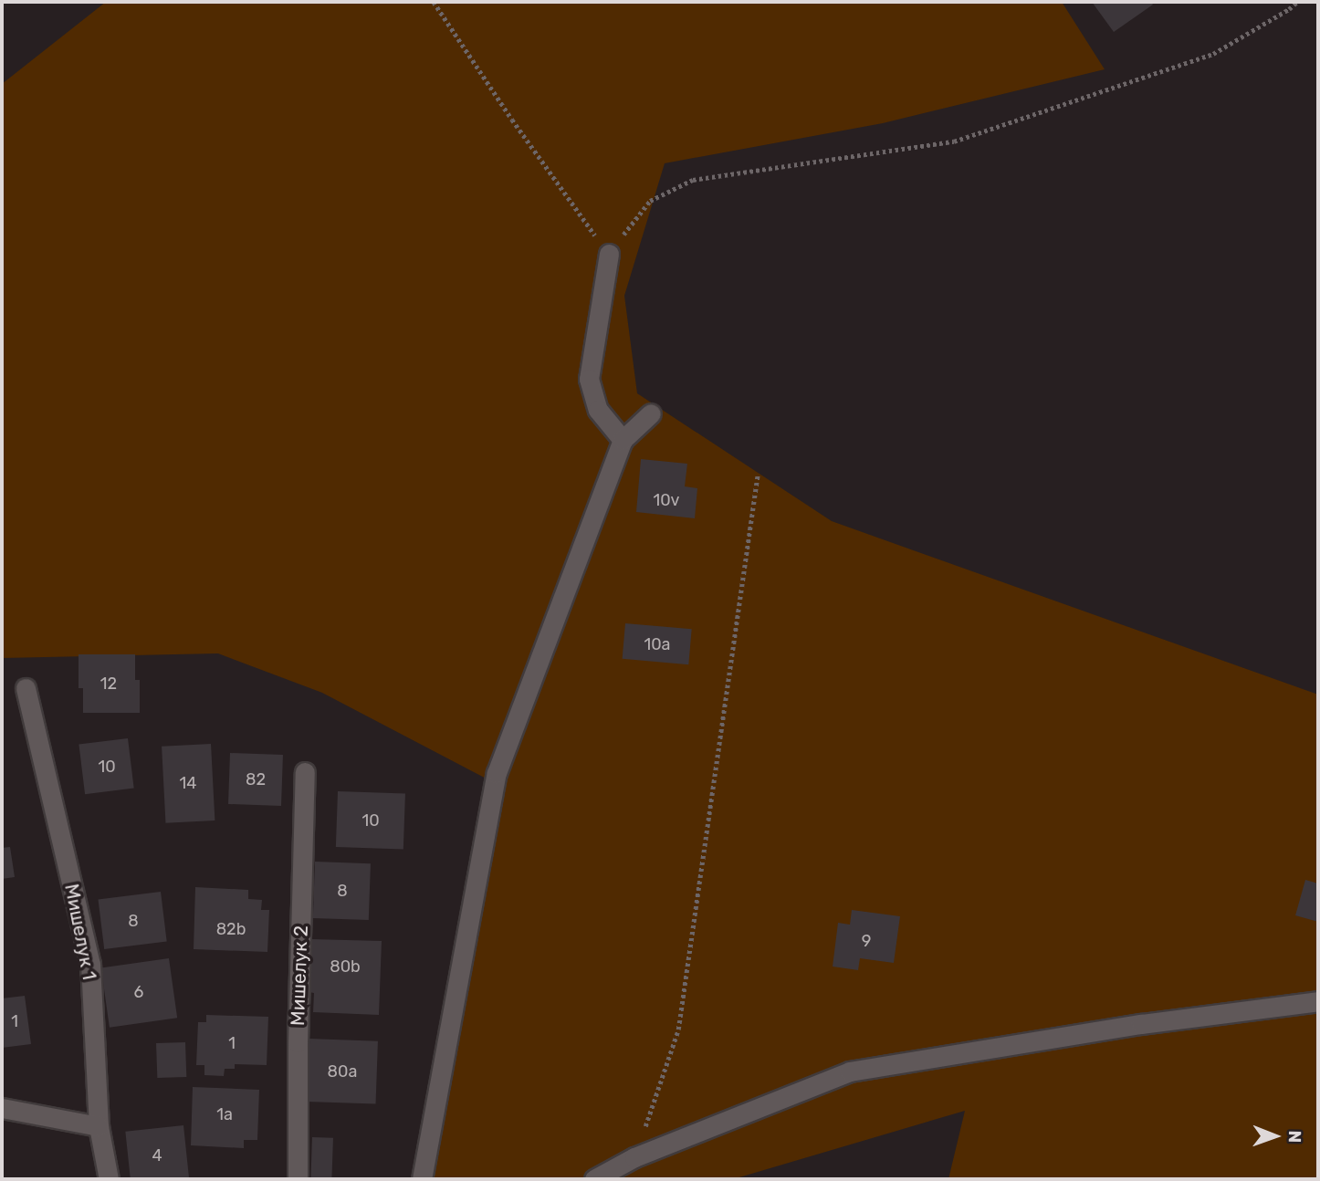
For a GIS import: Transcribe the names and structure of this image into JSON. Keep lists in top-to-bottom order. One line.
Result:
{"streets":{"street":["Мишелук 1","Мишелук 2"]},"house_numbers":["10v","10a","12","10","82","14","10","8","8","82b","9","80b","6","1","1","80a","1a","4"],"north":"right"}
